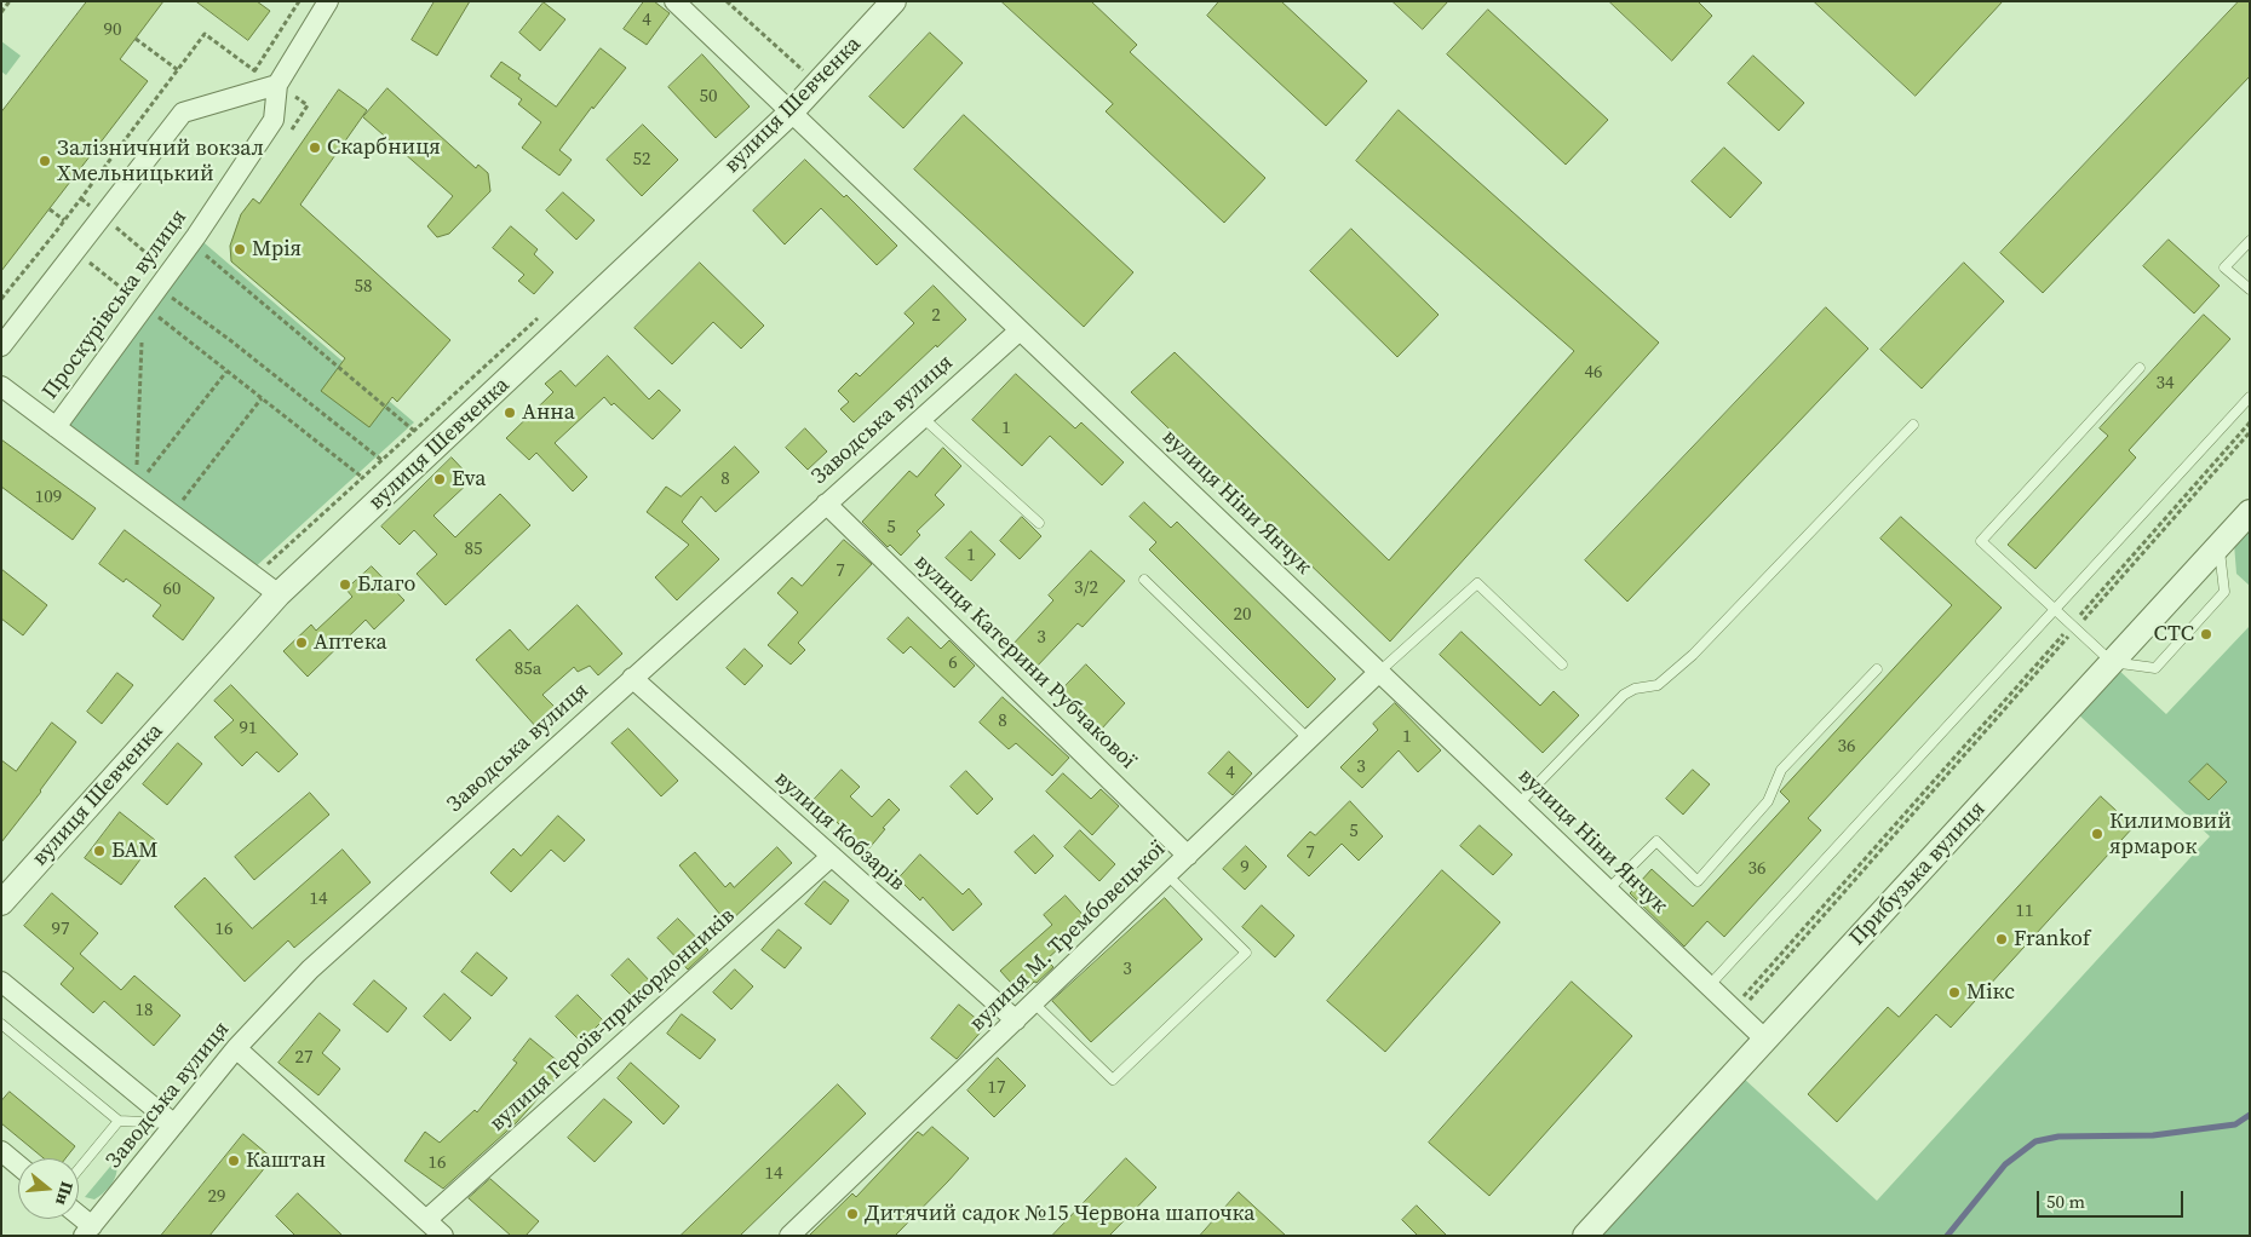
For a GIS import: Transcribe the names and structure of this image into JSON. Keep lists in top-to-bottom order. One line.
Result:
{"streets":{"street":["вулиця Шевченка","Проскурівська вулиця","Заводська вулиця","вулиця Ніни Янчук","вулиця Катерини Рубчакової","вулиця Кобзарів","Прибузька вулиця","вулиця М. Трембовецької","вулиця Героїв-прикордонників"]},"crossings":[["вулиця Шевченка","Проскурівська вулиця"],["вулиця Шевченка","вулиця Ніни Янчук"],["Заводська вулиця","вулиця Ніни Янчук"],["Заводська вулиця","вулиця Катерини Рубчакової"],["Заводська вулиця","вулиця Кобзарів"],["вулиця Ніни Янчук","Прибузька вулиця"],["вулиця Ніни Янчук","вулиця М. Трембовецької"],["вулиця Катерини Рубчакової","вулиця М. Трембовецької"],["вулиця Кобзарів","вулиця М. Трембовецької"],["вулиця Кобзарів","вулиця Героїв-прикордонників"]],"places":["Скарбниця","Залізничний вокзал Хмельницький","Мрія","Анна","Eva","Благо","СТС","Аптека","Килимовий ярмарок","БАМ","Frankof","Мікс","Каштан","Дитячий садок №15 Червона шапочка"],"house_numbers":["4","90","50","52","58","2","46","34","1","8","109","5","85","1","7","3/2","60","20","3","6","85а","8","91","1","36","3","4","5","7","9","36","14","11","97","16","3","18","27","17","16","14","29"],"scale_bar":"50 m","north":"right"}
